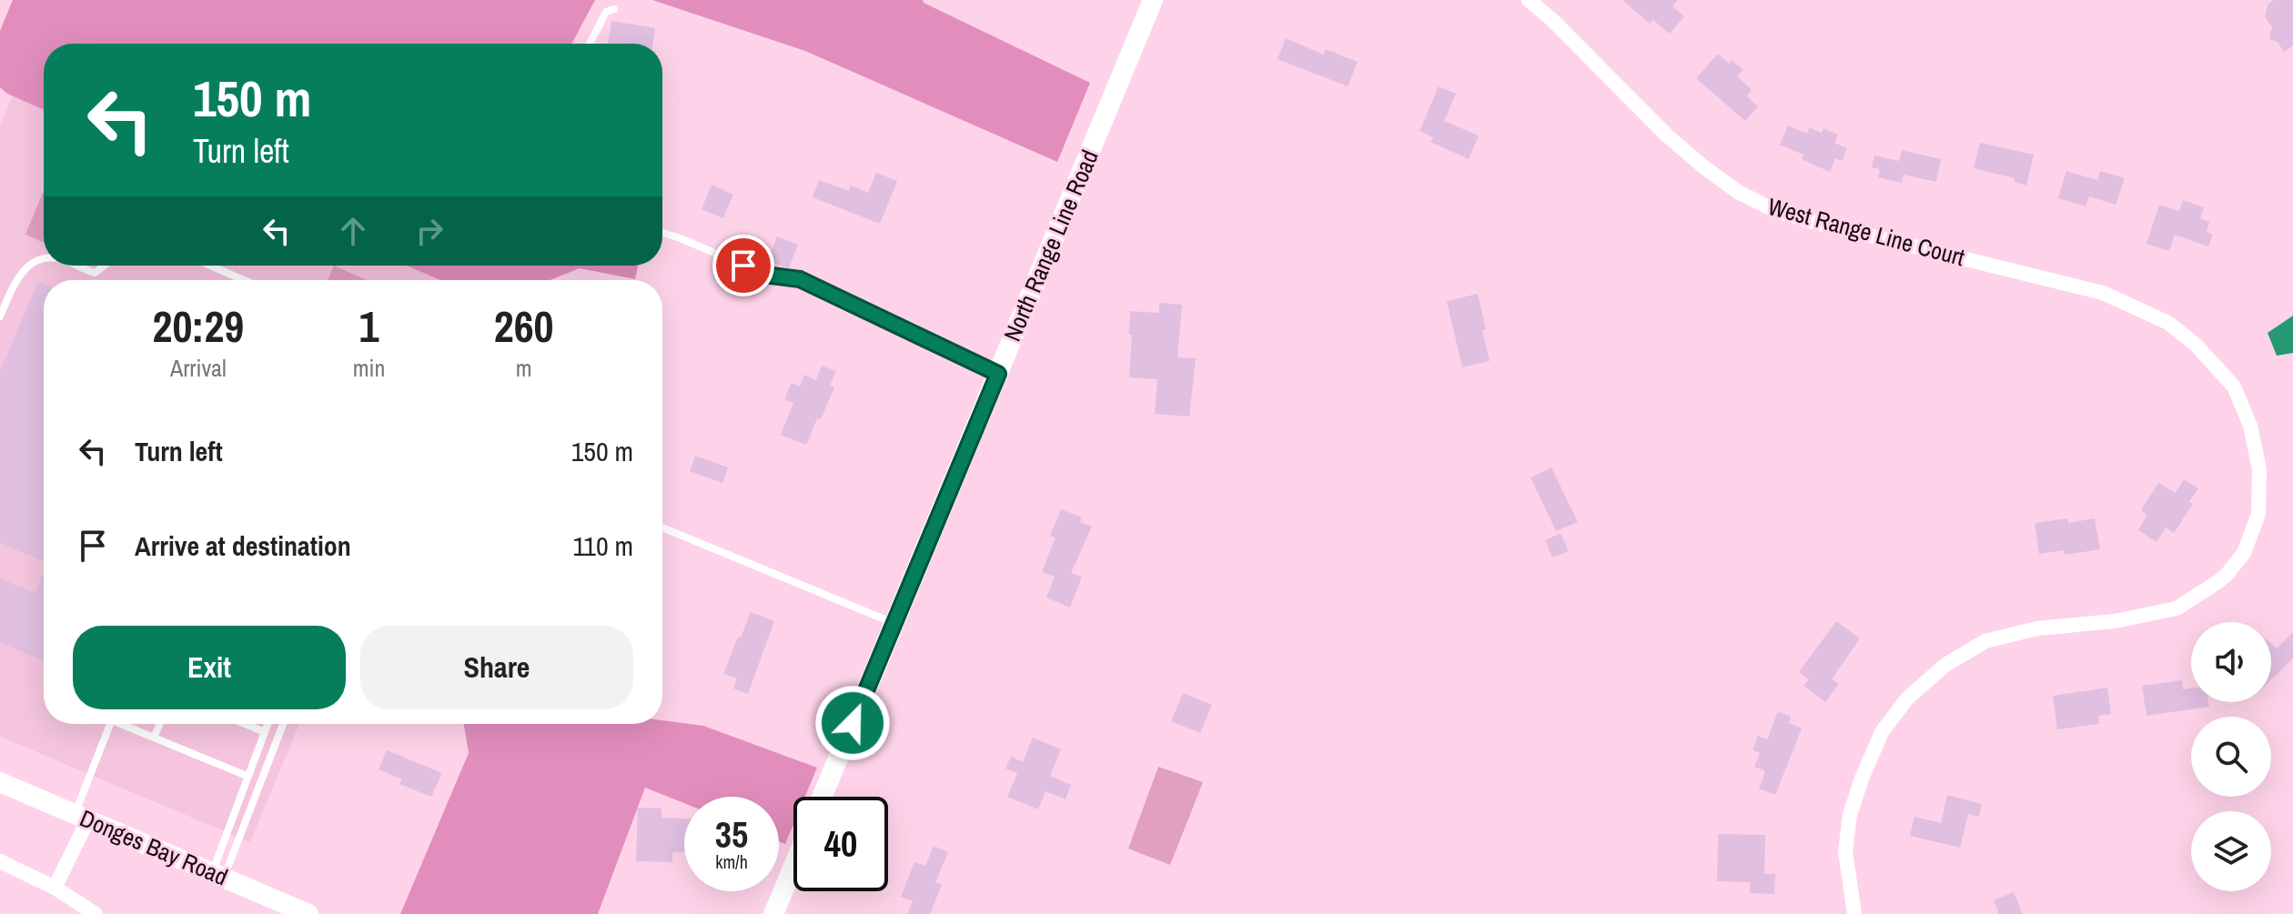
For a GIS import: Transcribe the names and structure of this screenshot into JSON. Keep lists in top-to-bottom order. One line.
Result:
{"streets":{"street":["West Range Line Court","North Range Line Road","Donges Bay Road"]},"page":{"turn":["150 m","Turn left"],"eta":["20:29","Arrival","1","min","260","m"],"list":[{"name":"Turn left","value":"150 m"},{"name":"Arrive at destination","value":"110 m"}],"buttons":["Exit","Share"],"speed":"35 km/h","limit":"40"}}
